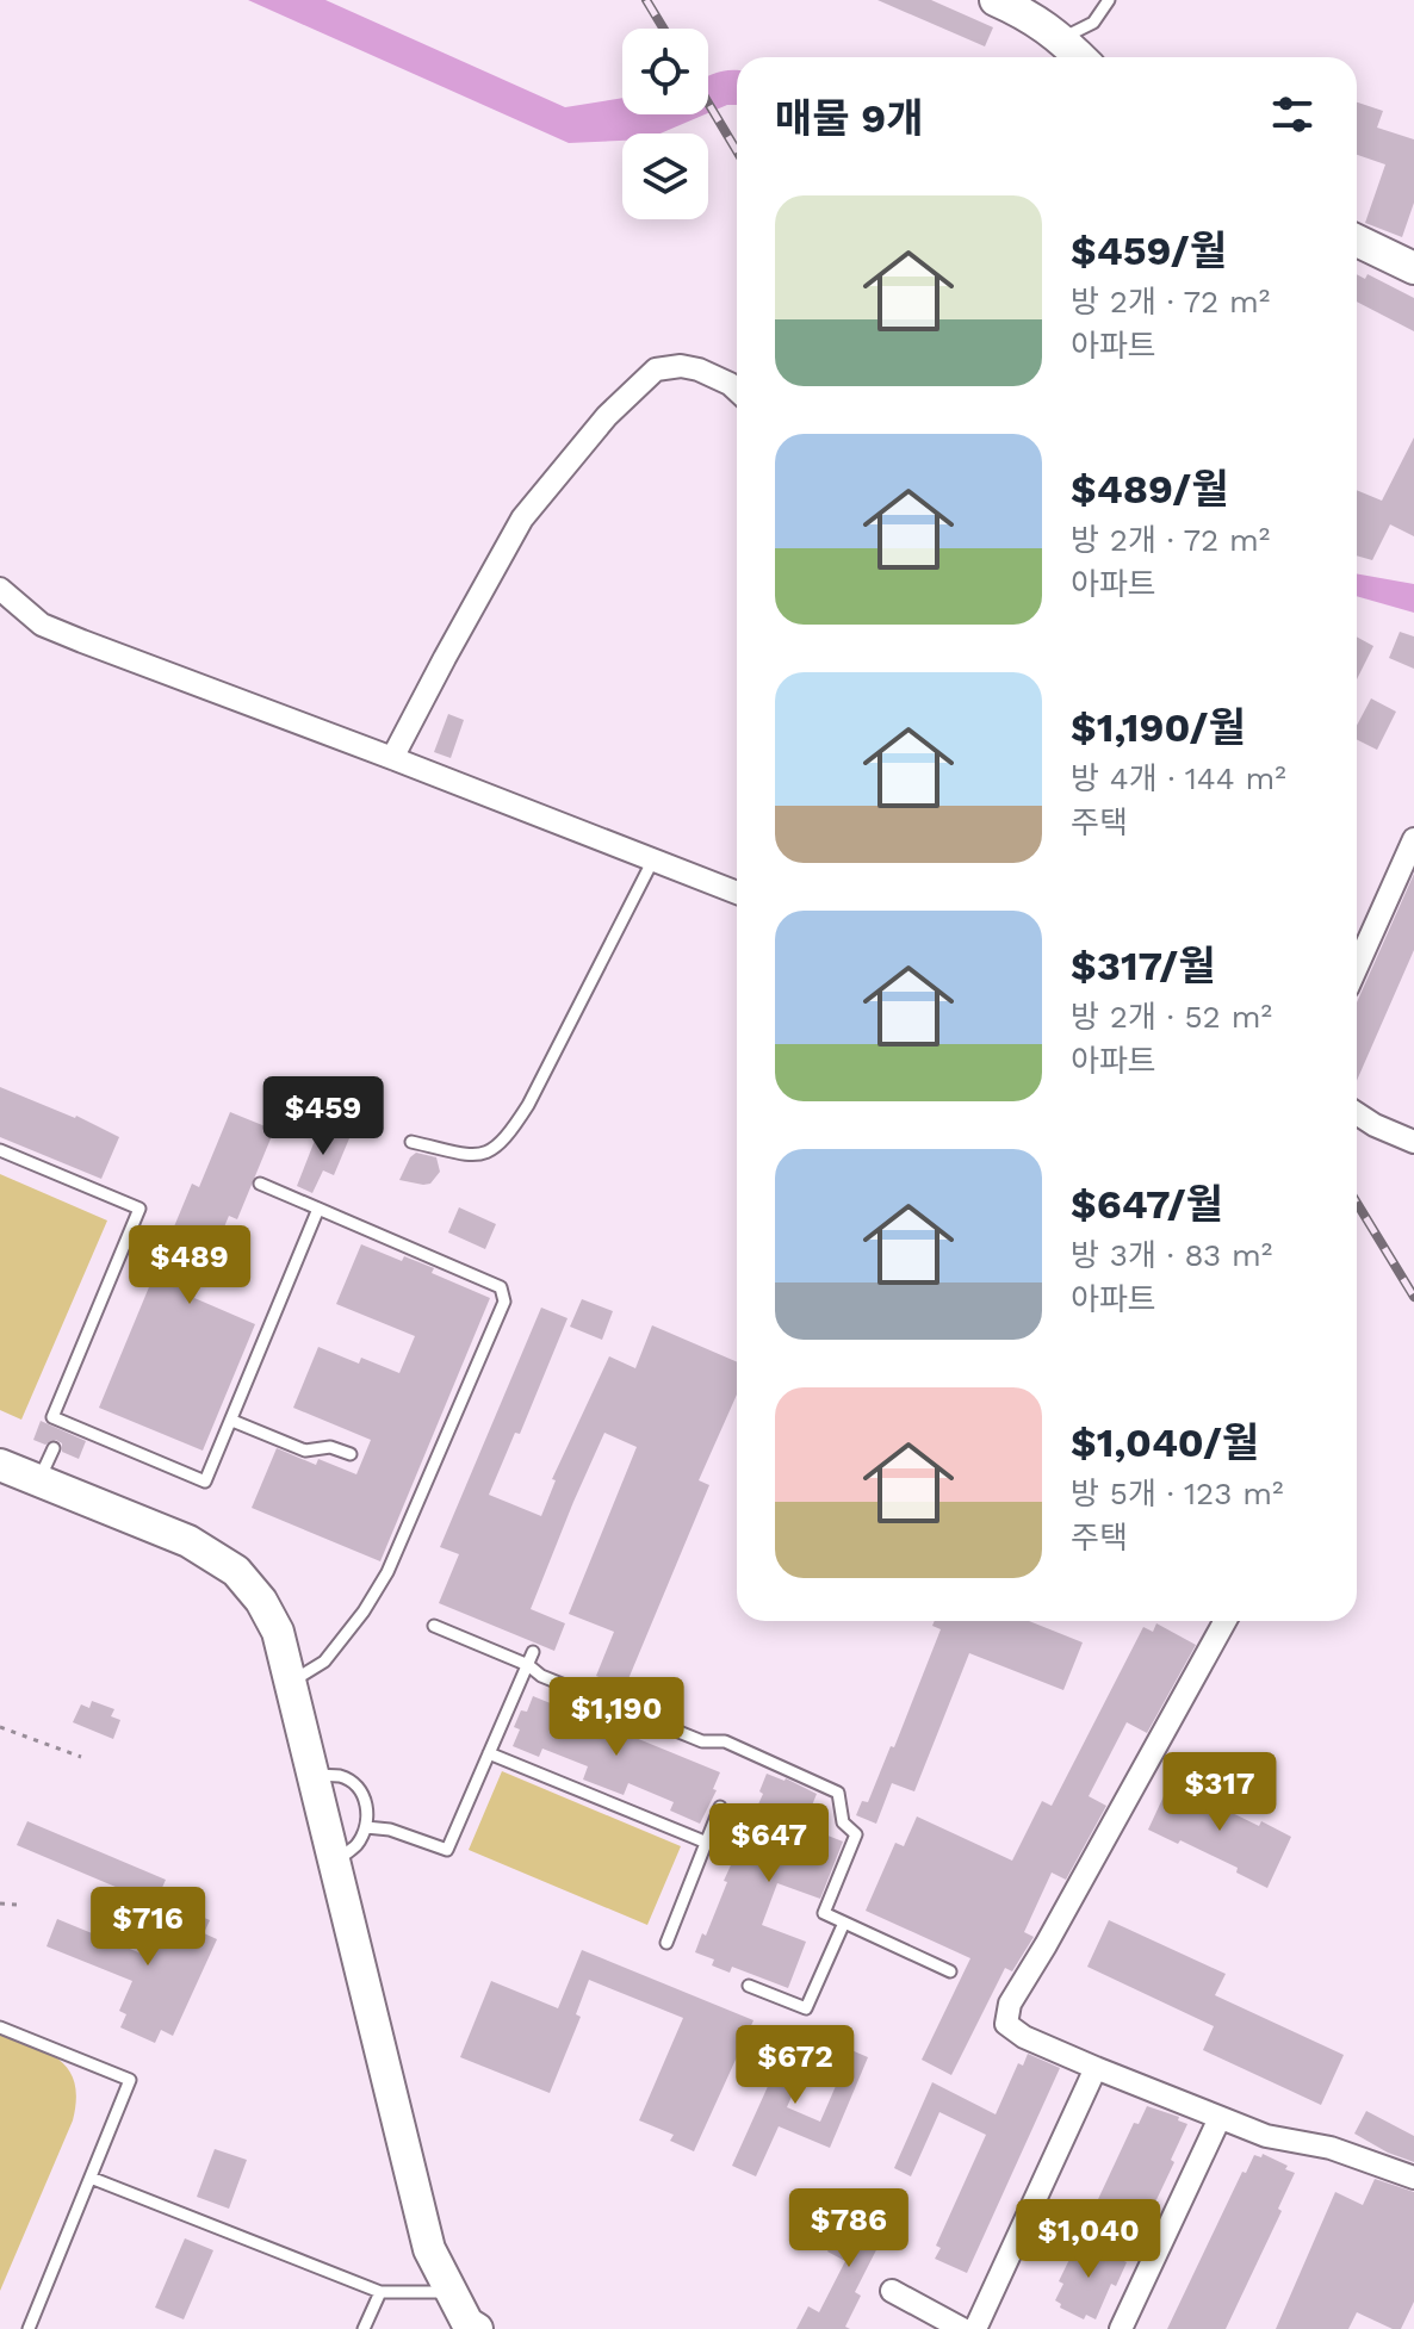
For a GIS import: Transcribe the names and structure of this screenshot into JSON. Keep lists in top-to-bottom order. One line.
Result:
{"page":{"heading":"매물 9개","list":[{"name":"$459/월","note":"방 2개 · 72 m² · 아파트"},{"name":"$489/월","note":"방 2개 · 72 m² · 아파트"},{"name":"$1,190/월","note":"방 4개 · 144 m² · 주택"},{"name":"$317/월","note":"방 2개 · 52 m² · 아파트"},{"name":"$647/월","note":"방 3개 · 83 m² · 아파트"},{"name":"$1,040/월","note":"방 5개 · 123 m² · 주택"}],"price":["$459","$489","$1,190","$317","$647","$716","$672","$786","$1,040"]}}
